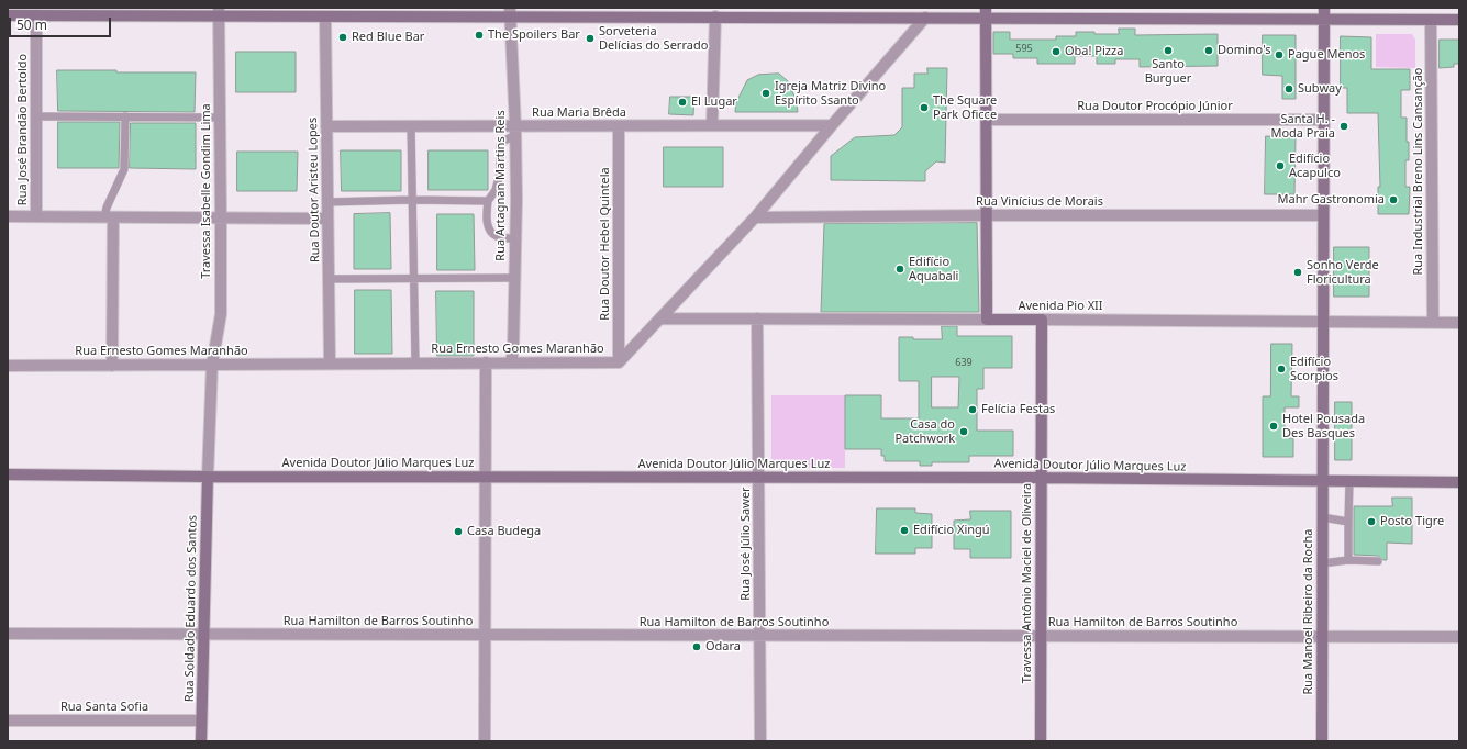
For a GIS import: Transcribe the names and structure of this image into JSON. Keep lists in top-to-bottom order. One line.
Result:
{"streets":{"street":["Rua Doutor Procópio Júnior","Rua Maria Brêda","Rua José Brandão Bertoldo","Rua Industrial Breno Lins Cansanção","Rua Artagnan Martins Reis","Rua Doutor Aristeu Lopes","Travessa Isabelle Gondim Lima","Rua Vinícius de Morais","Rua Doutor Hebel Quintela","Avenida Pio XII","Rua Ernesto Gomes Maranhão","Avenida Doutor Júlio Marques Luz","Rua José Júlio Sawer","Travessa Antônio Maciel de Oliveira","Rua Soldado Eduardo dos Santos","Rua Manoel Ribeiro da Rocha","Rua Hamilton de Barros Soutinho","Rua Santa Sofia"]},"crossings":[["Rua Doutor Procópio Júnior","Rua Manoel Ribeiro da Rocha"],["Rua Maria Brêda","Rua Artagnan Martins Reis"],["Rua Maria Brêda","Rua Doutor Aristeu Lopes"],["Rua Maria Brêda","Rua Doutor Hebel Quintela"],["Rua Maria Brêda","Rua Ernesto Gomes Maranhão"],["Rua Industrial Breno Lins Cansanção","Avenida Pio XII"],["Rua Artagnan Martins Reis","Rua Ernesto Gomes Maranhão"],["Rua Doutor Aristeu Lopes","Rua Ernesto Gomes Maranhão"],["Travessa Isabelle Gondim Lima","Rua Ernesto Gomes Maranhão"],["Travessa Isabelle Gondim Lima","Avenida Doutor Júlio Marques Luz"],["Travessa Isabelle Gondim Lima","Rua Soldado Eduardo dos Santos"],["Rua Vinícius de Morais","Rua Ernesto Gomes Maranhão"],["Rua Vinícius de Morais","Rua Manoel Ribeiro da Rocha"],["Rua Doutor Hebel Quintela","Rua Ernesto Gomes Maranhão"],["Avenida Pio XII","Rua Ernesto Gomes Maranhão"],["Avenida Pio XII","Rua José Júlio Sawer"],["Avenida Pio XII","Travessa Antônio Maciel de Oliveira"],["Avenida Pio XII","Rua Manoel Ribeiro da Rocha"],["Avenida Doutor Júlio Marques Luz","Rua José Júlio Sawer"],["Avenida Doutor Júlio Marques Luz","Travessa Antônio Maciel de Oliveira"],["Avenida Doutor Júlio Marques Luz","Rua Soldado Eduardo dos Santos"],["Avenida Doutor Júlio Marques Luz","Rua Manoel Ribeiro da Rocha"],["Rua José Júlio Sawer","Rua Hamilton de Barros Soutinho"],["Travessa Antônio Maciel de Oliveira","Rua Hamilton de Barros Soutinho"],["Rua Soldado Eduardo dos Santos","Rua Hamilton de Barros Soutinho"],["Rua Soldado Eduardo dos Santos","Rua Santa Sofia"],["Rua Manoel Ribeiro da Rocha","Rua Hamilton de Barros Soutinho"]],"places":["The Spoilers Bar","Red Blue Bar","Sorveteria Delícias do Serrado","Santo Burguer","Domino's","Oba! Pizza","Pague Menos","Subway","Igreja Matriz Divino Espírito Ssanto","El Lugar","The Square Park Oficce","Santa H. - Moda Praia","Edifício Acapulco","Mahr Gastronomia","Edifício Aquabali","Sonho Verde Floricultura","Edifício Scorpios","Felícia Festas","Hotel Pousada Des Basques","Casa do Patchwork","Posto Tigre","Edifício Xingú","Casa Budega","Odara"],"house_numbers":["595","639"],"scale_bar":"50 m"}
